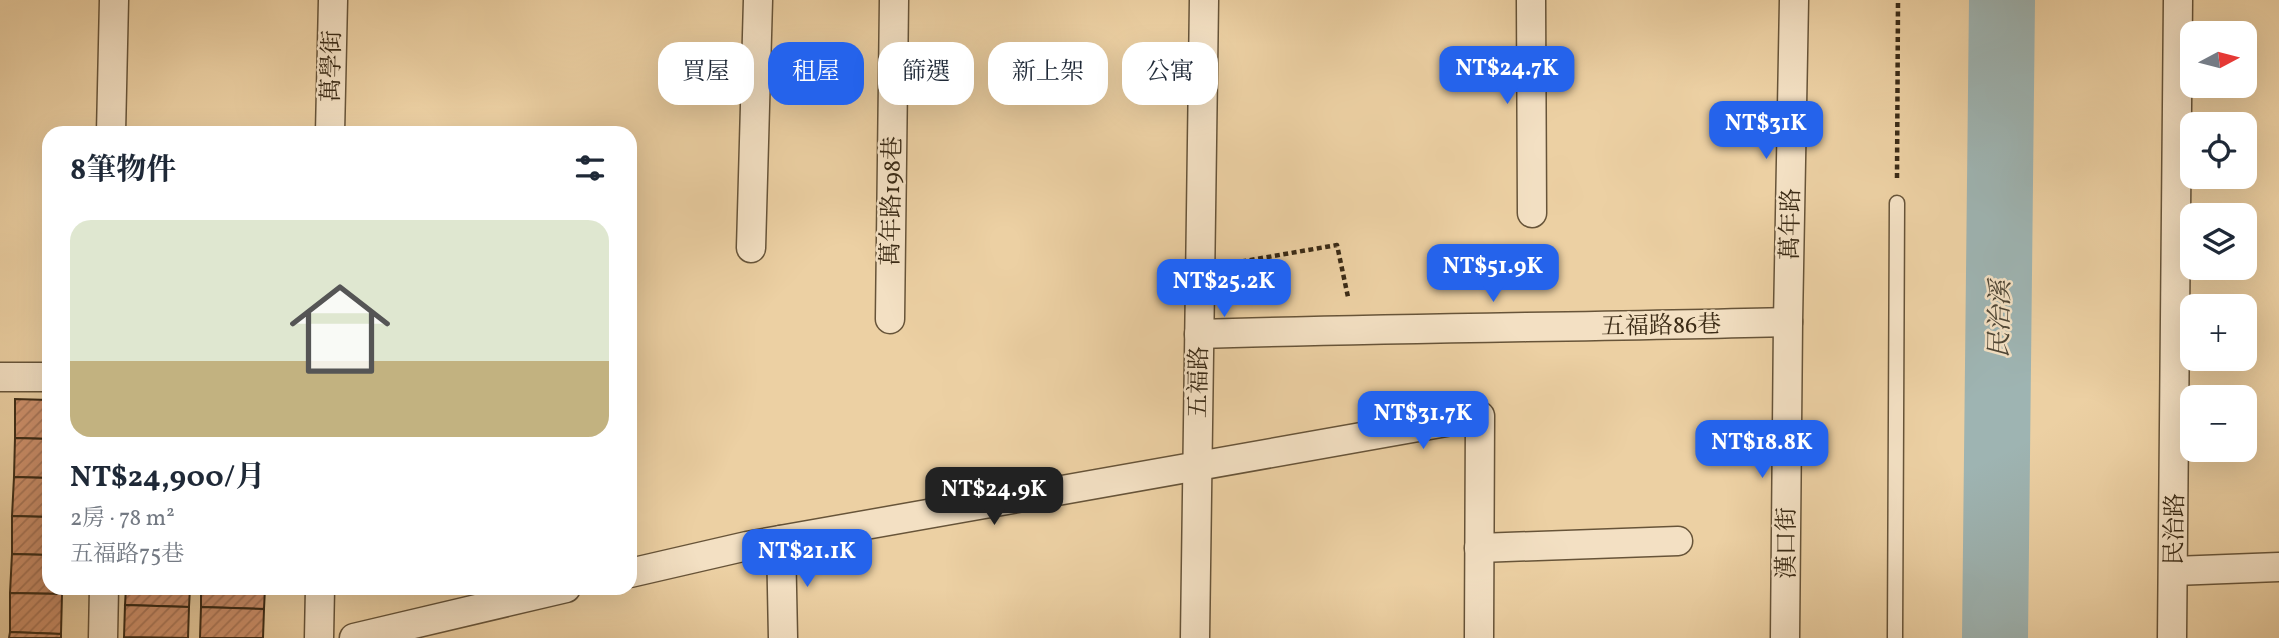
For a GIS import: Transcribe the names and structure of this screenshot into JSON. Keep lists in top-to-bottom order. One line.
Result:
{"streets":{"street":["萬學街","萬年路198巷","萬年路","五福路86巷","五福路","民治路","漢口街"]},"crossings":[["萬年路","五福路86巷"],["萬年路","漢口街"],["五福路86巷","五福路"],["五福路86巷","漢口街"]],"water":["民治溪"],"north":"right","page":{"map_buttons":["+","−"],"chip":["買屋","租屋","篩選","新上架","公寓"],"price":["NT$24.7K","NT$31K","NT$51.9K","NT$25.2K","NT$31.7K","NT$18.8K","NT$24.9K","NT$21.1K"],"heading":"8筆物件","list":[{"name":"NT$24,900/月","note":"2房 · 78 m² · 五福路75巷"}]}}
